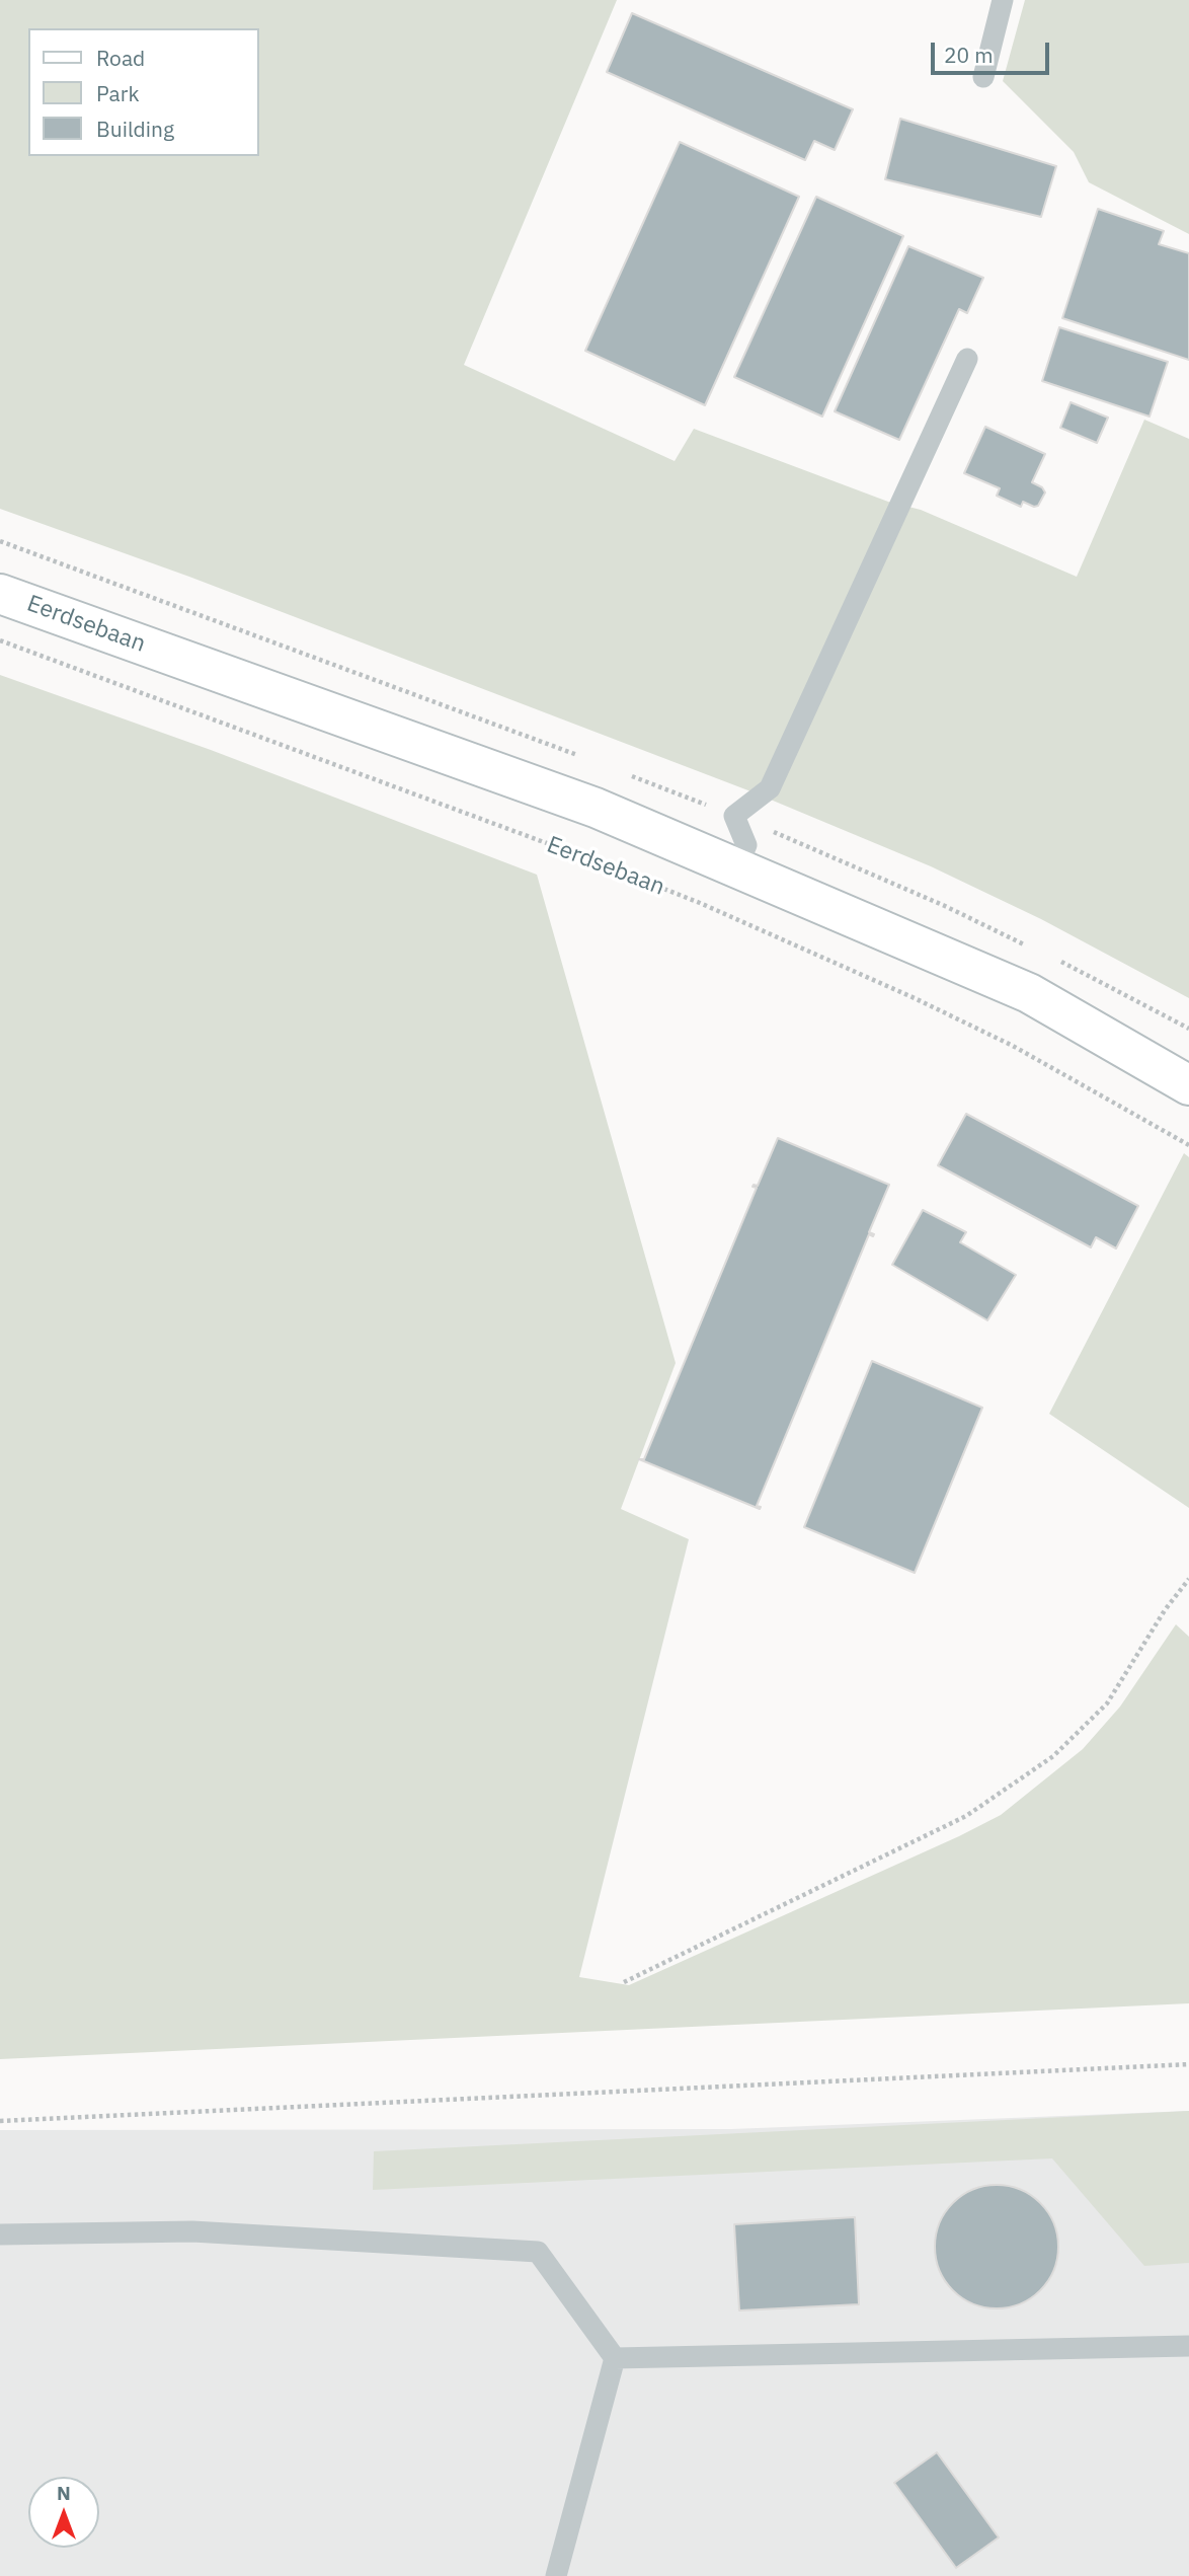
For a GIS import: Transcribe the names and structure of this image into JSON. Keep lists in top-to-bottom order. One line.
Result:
{"streets":{"main road":["Eerdsebaan"]},"legend":["Road","Park","Building"],"scale_bar":"20 m","north":"top"}
